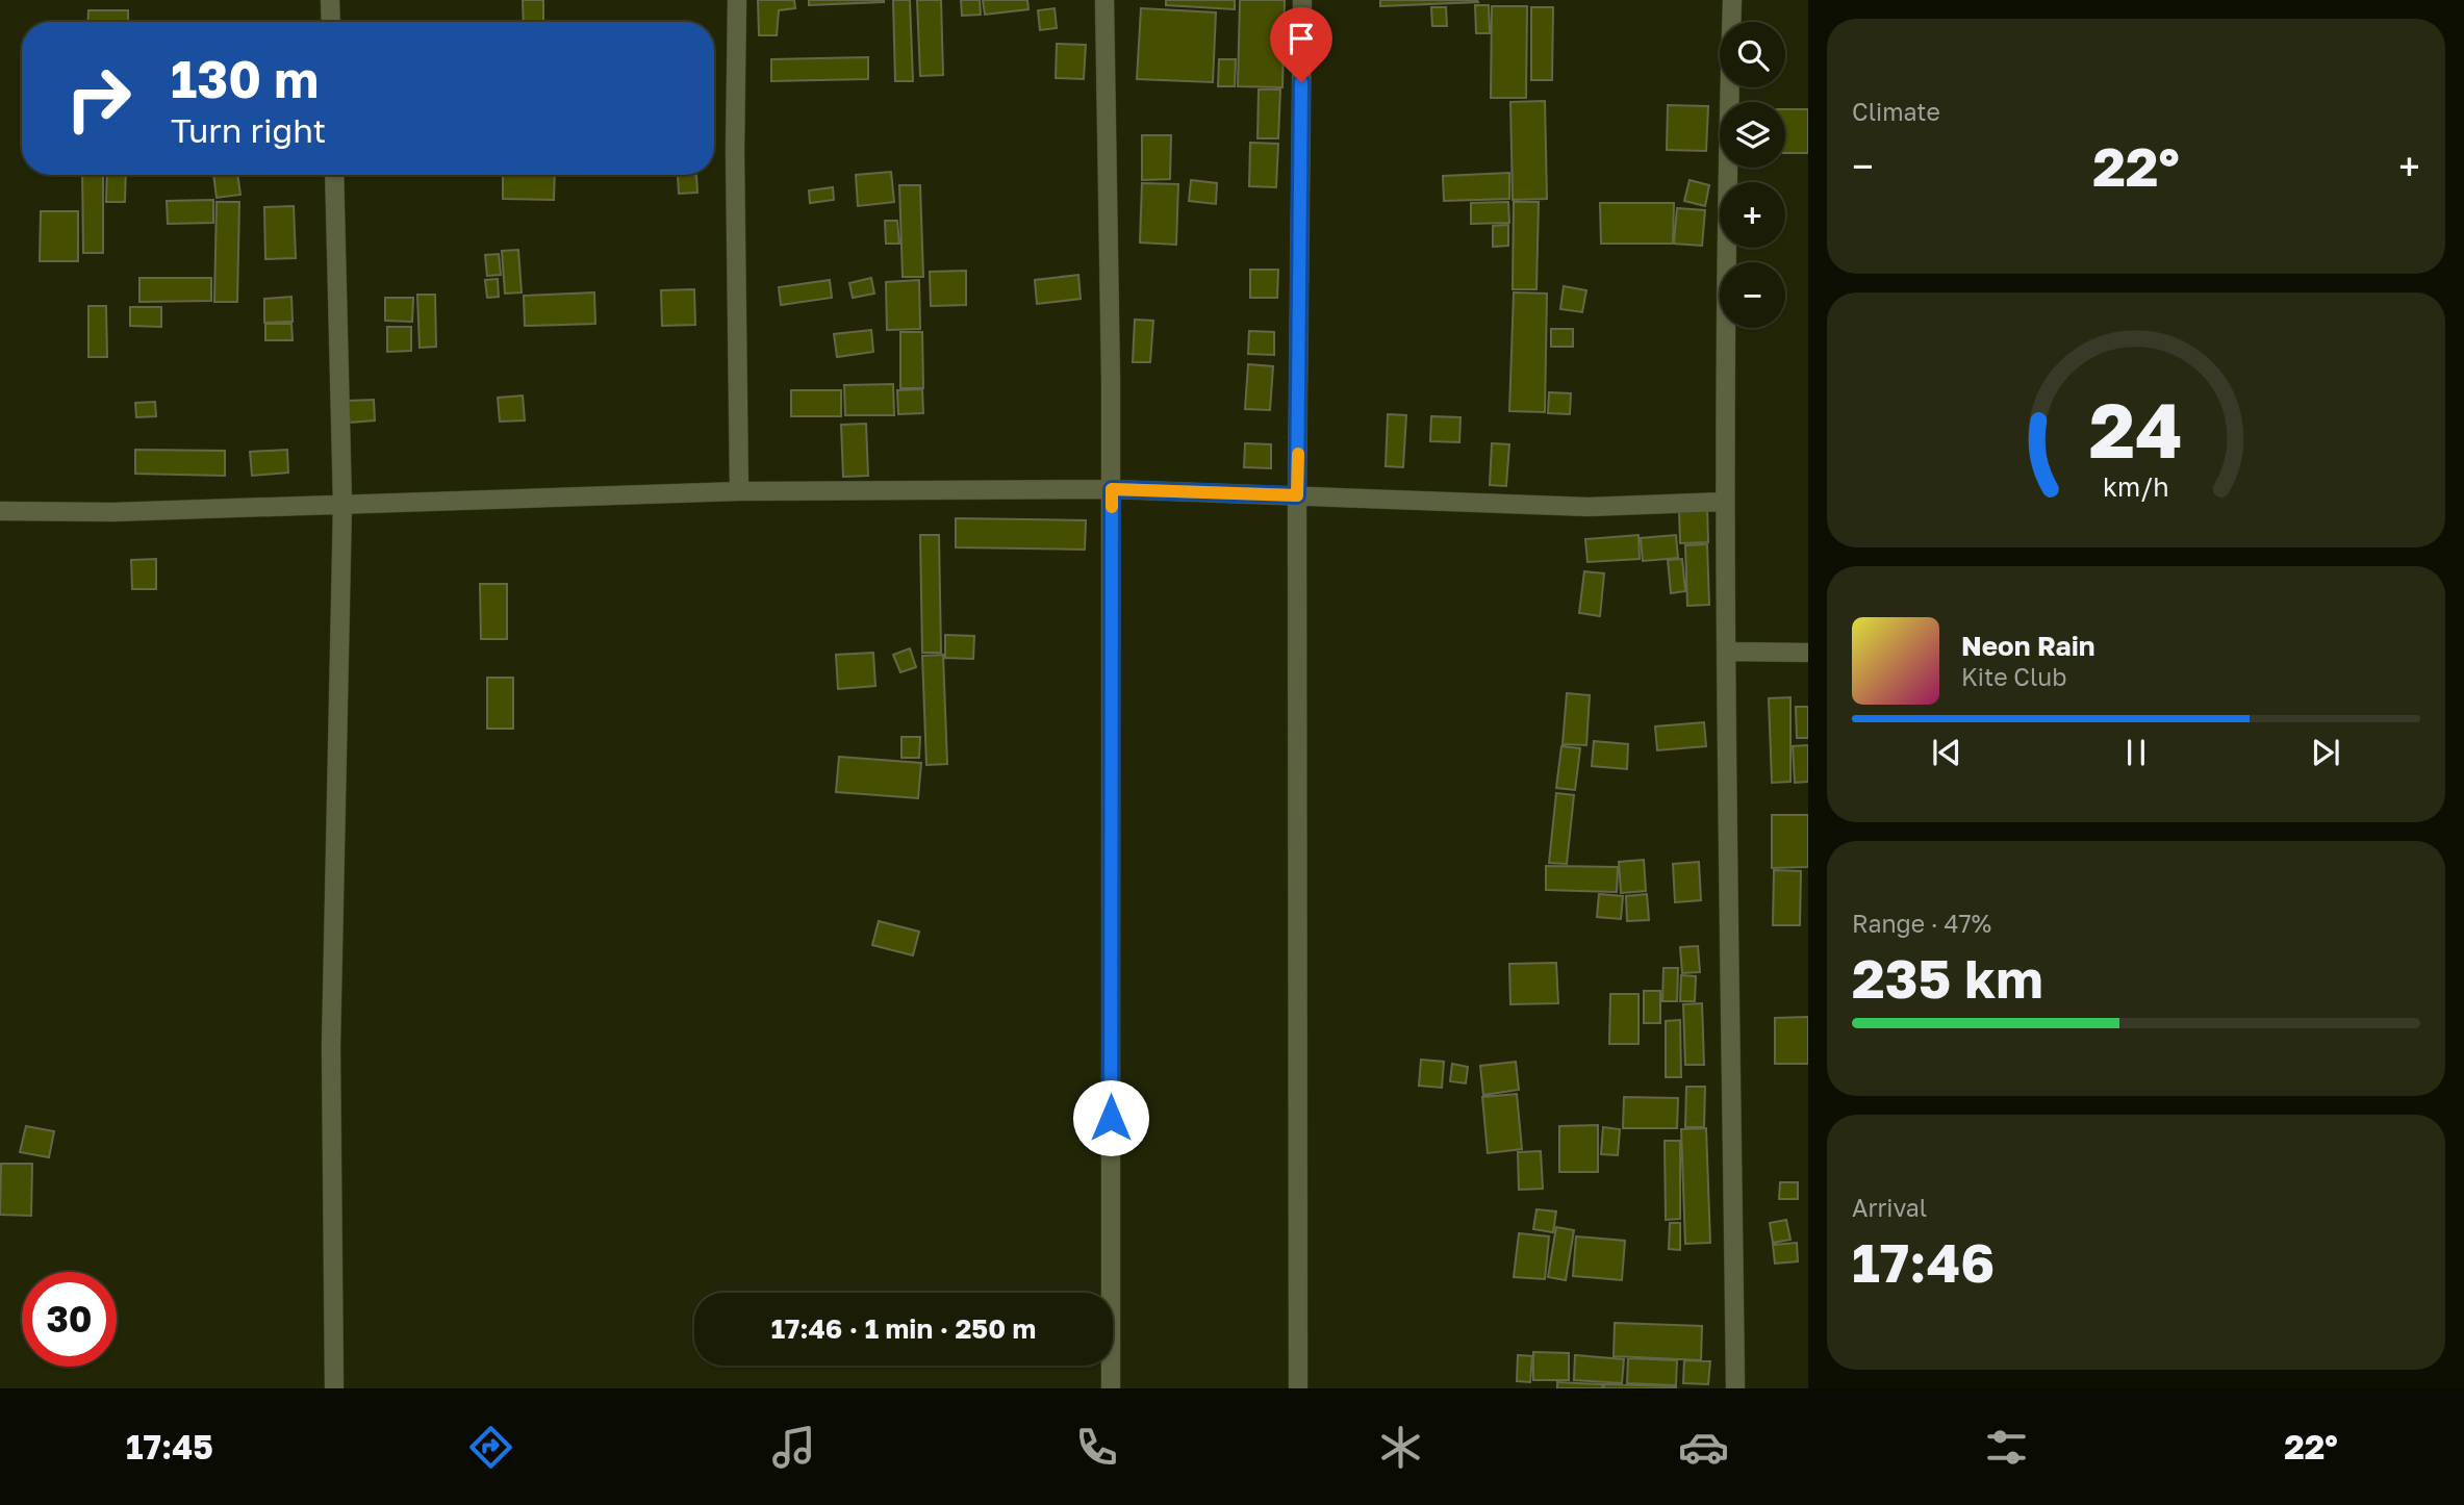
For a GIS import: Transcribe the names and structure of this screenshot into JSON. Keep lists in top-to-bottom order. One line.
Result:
{"page":{"tile":["Climate",["Range · 47%","235 km"],["Arrival","17:46"]],"map_buttons":["+","−"],"turn":["130 m","Turn right"],"heat":["−","22°","+"],"song":["Neon Rain","Kite Club"],"limit":"30","trip":"17:46 · 1 min · 250 m","tabs":["17:45","22°"],"gauge":["24","km/h"]}}
